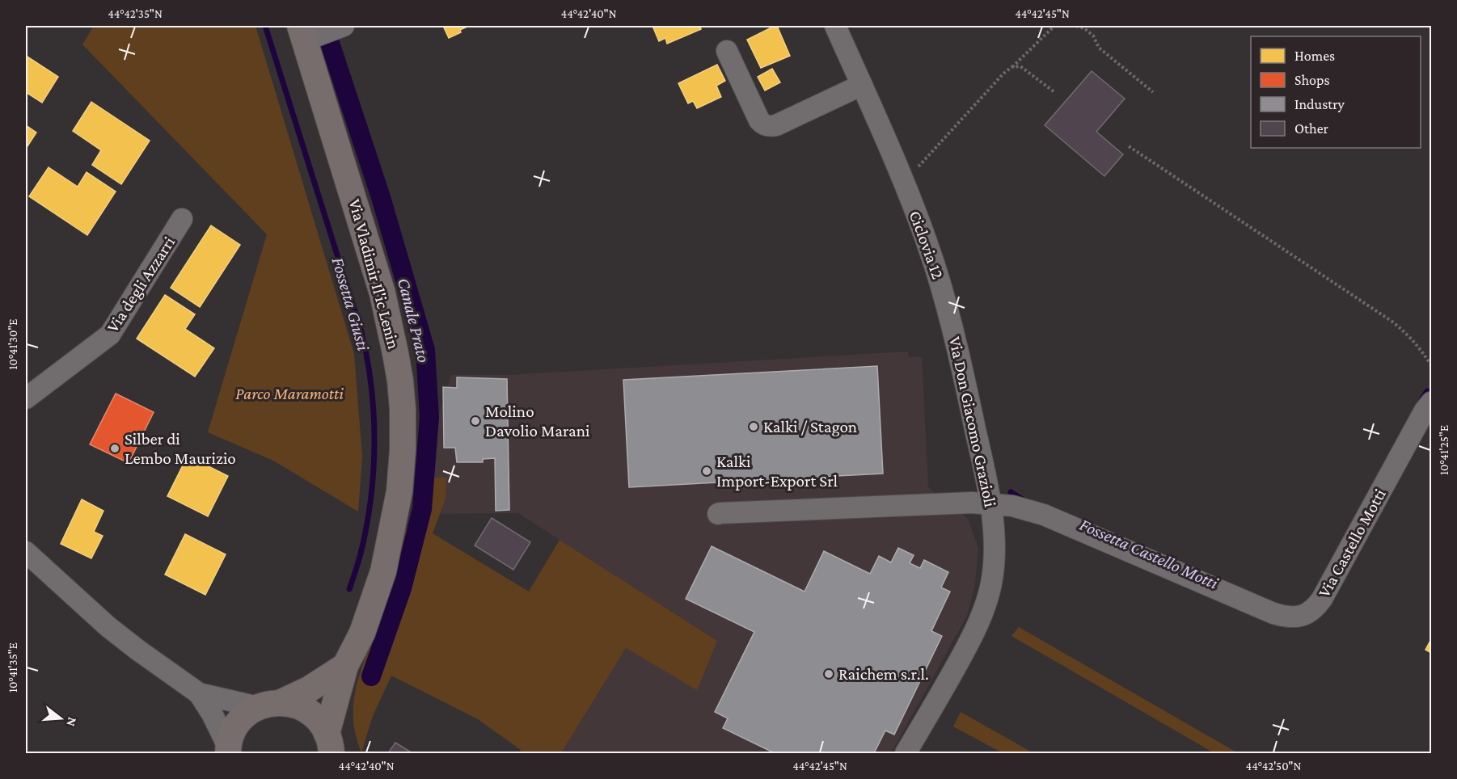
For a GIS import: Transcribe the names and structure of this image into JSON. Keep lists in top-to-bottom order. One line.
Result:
{"streets":{"main road":["Via Vladimir Il'ic Lenin"],"street":["Via degli Azzarri","Via Don Giacomo Grazioli","Via Castello Motti"]},"crossings":[["Via Don Giacomo Grazioli","Via Castello Motti"]],"water":["Fossetta Giusti","Canale Prato","Fossetta Castello Motti"],"parks":["Parco Maramotti"],"places":["Molino Davolio Marani","Kalki / Stagon","Silber di Lembo Maurizio","Kalki Import-Export Srl","Raichem s.r.l."],"legend":["Homes","Shops","Industry","Other"],"north":"right","coordinates":["44°42'35\"N","44°42'40\"N","44°42'45\"N","10°41'30\"E","10°41'25\"E","10°41'35\"E","44°42'50\"N"]}
